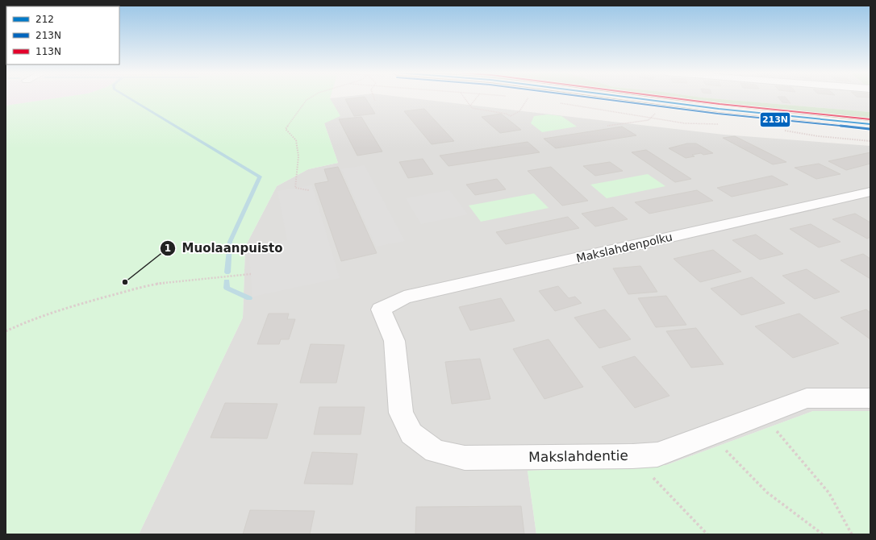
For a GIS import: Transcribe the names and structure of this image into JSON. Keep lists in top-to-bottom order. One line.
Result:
{"streets":{"street":["Makslahdenpolku","Makslahdentie"]},"crossings":[["Makslahdenpolku","Makslahdentie"]],"places":["Muolaanpuisto"],"lines":["transit line 212","transit line 213N","transit line 113N"],"legend":["212","213N","113N"]}
